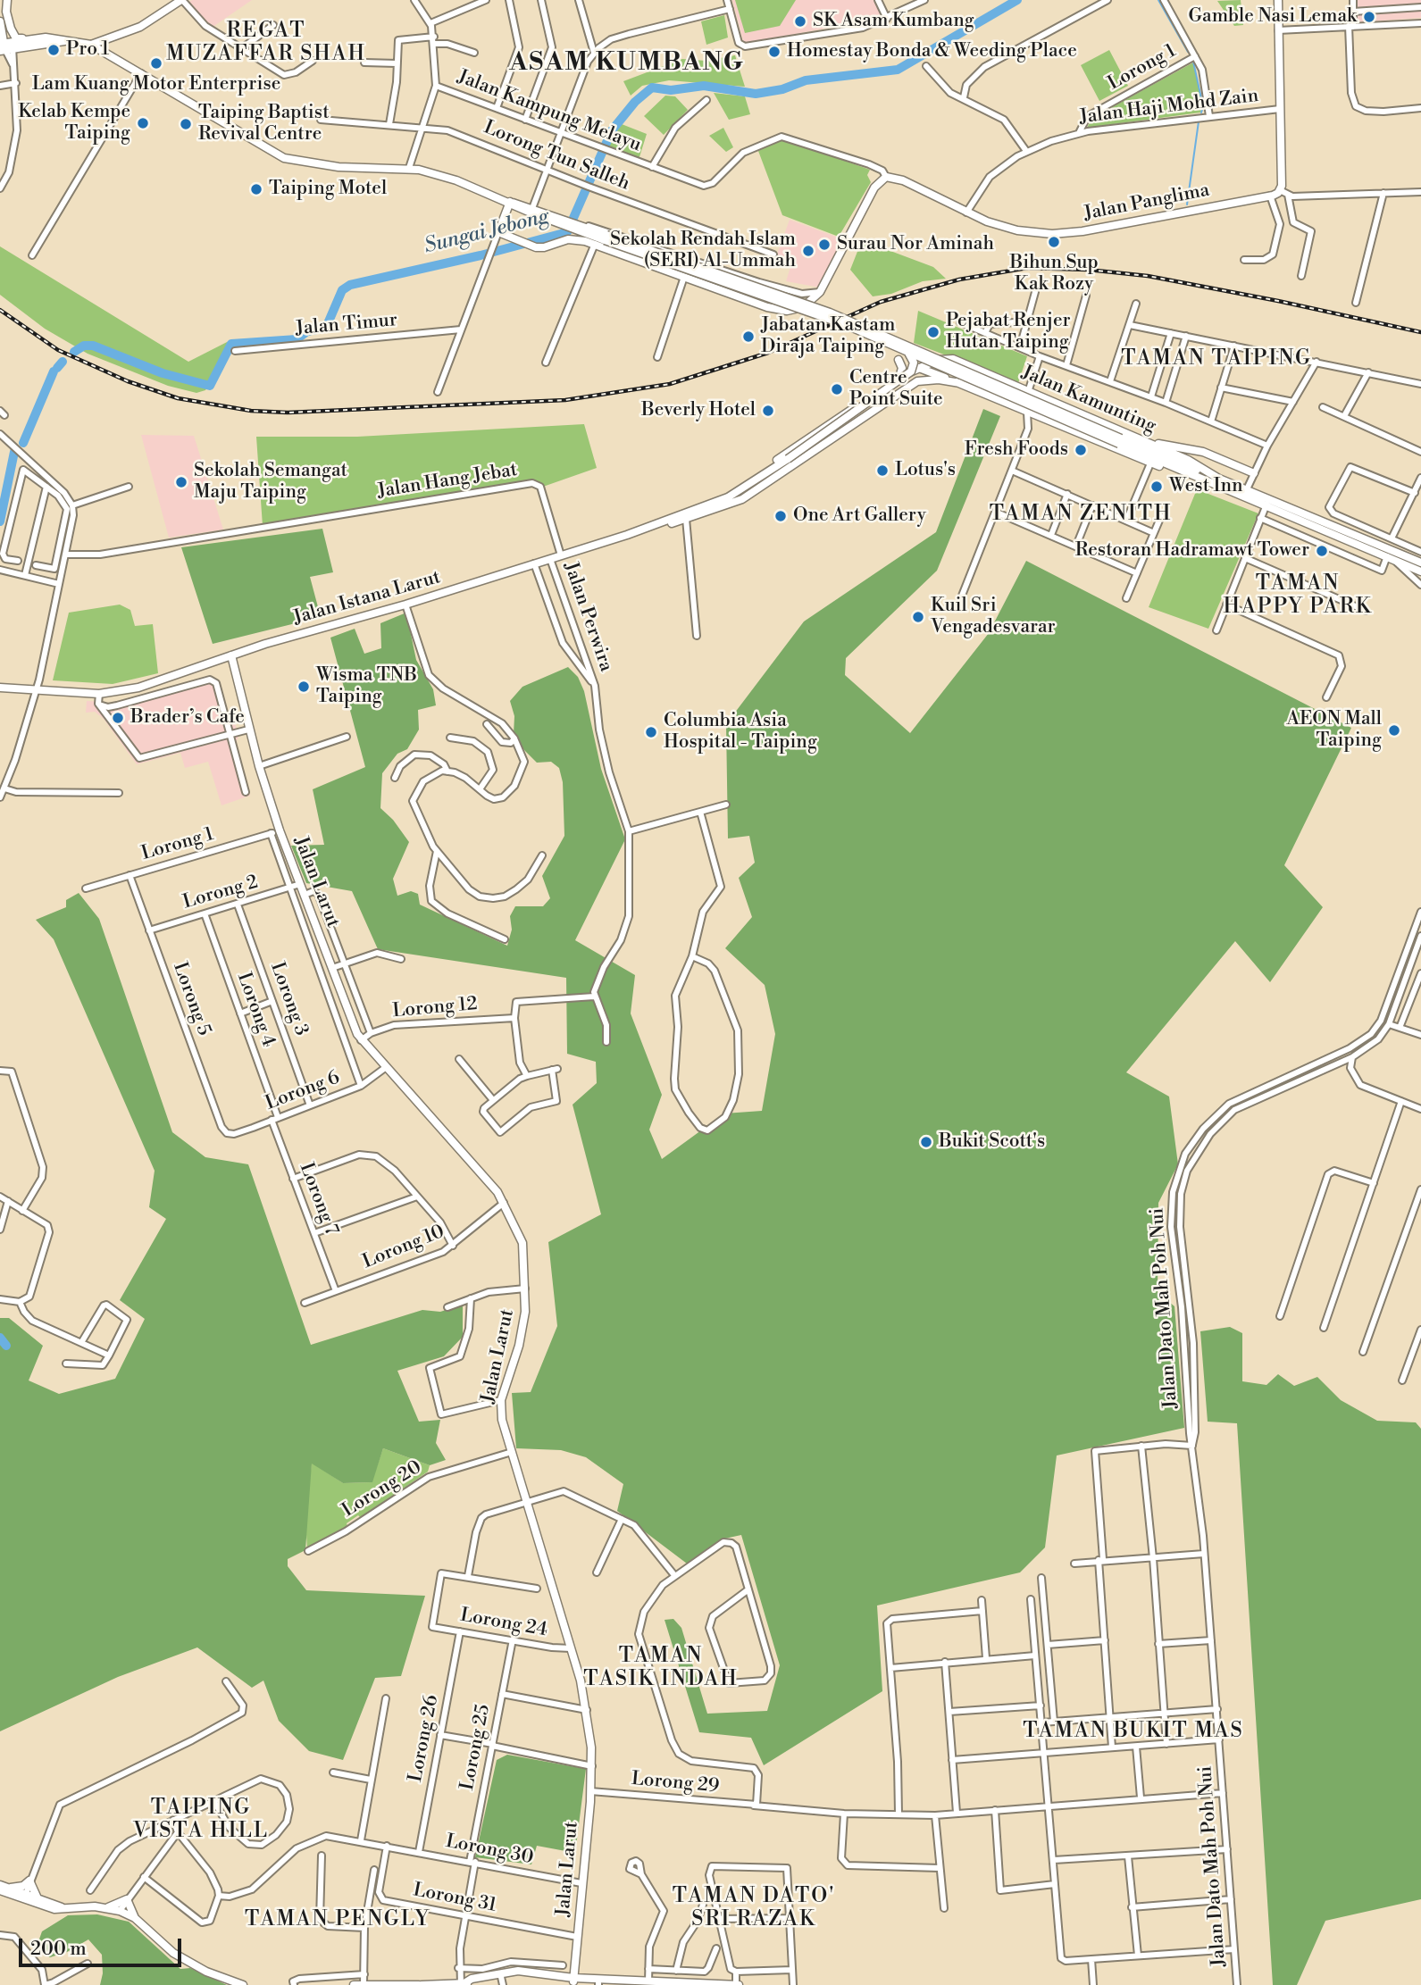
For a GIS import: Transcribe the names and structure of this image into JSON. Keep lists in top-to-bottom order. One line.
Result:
{"streets":{"main road":["Jalan Haji Mohd Zain","Jalan Panglima","Jalan Kamunting","Jalan Istana Larut","Jalan Larut"],"street":["Lorong 1","Jalan Kampung Melayu","Lorong Tun Salleh","Jalan Timur","Jalan Hang Jebat","Jalan Perwira","Lorong 2","Lorong 5","Lorong 3","Lorong 12","Lorong 4","Lorong 6","Lorong 7","Lorong 10","Jalan Dato Mah Poh Nui","Lorong 20","Lorong 24","Lorong 26","Lorong 25","Lorong 29","Lorong 30","Lorong 31"]},"crossings":[["Lorong 1","Jalan Haji Mohd Zain"],["Lorong 1","Jalan Larut"],["Lorong 1","Lorong 5"],["Jalan Haji Mohd Zain","Jalan Panglima"],["Jalan Kampung Melayu","Jalan Panglima"],["Jalan Kamunting","Jalan Istana Larut"],["Jalan Hang Jebat","Jalan Istana Larut"],["Jalan Istana Larut","Jalan Perwira"],["Jalan Istana Larut","Jalan Larut"],["Jalan Larut","Lorong 2"],["Jalan Larut","Lorong 12"],["Jalan Larut","Lorong 6"],["Jalan Larut","Lorong 10"],["Jalan Larut","Lorong 20"],["Jalan Larut","Lorong 24"],["Jalan Larut","Lorong 29"],["Jalan Larut","Lorong 30"],["Jalan Larut","Lorong 31"],["Lorong 2","Lorong 5"],["Lorong 2","Lorong 3"],["Lorong 2","Lorong 4"],["Lorong 5","Lorong 6"],["Lorong 3","Lorong 6"],["Lorong 4","Lorong 6"],["Lorong 4","Lorong 7"],["Lorong 6","Lorong 7"],["Lorong 7","Lorong 10"],["Jalan Dato Mah Poh Nui","Lorong 29"],["Lorong 24","Lorong 26"],["Lorong 24","Lorong 25"],["Lorong 26","Lorong 30"],["Lorong 25","Lorong 30"],["Lorong 25","Lorong 31"],["Lorong 30","Lorong 31"]],"districts":["REGAT MUZAFFAR SHAH","ASAM KUMBANG","TAMAN TAIPING","TAMAN ZENITH","TAMAN HAPPY PARK","TAMAN TASIK INDAH","TAMAN BUKIT MAS","TAIPING VISTA HILL","TAMAN DATO' SRI RAZAK","TAMAN PENGLY"],"water":["Sungai Jebong"],"places":["Gamble Nasi Lemak","SK Asam Kumbang","Pro 1","Homestay Bonda & Weeding Place","Lam Kuang Motor Enterprise","Kelab Kempe Taiping","Taiping Baptist Revival Centre","Taiping Motel","Bihun Sup Kak Rozy","Surau Nor Aminah","Sekolah Rendah Islam (SERI) Al-Ummah","Pejabat Renjer Hutan Taiping","Jabatan Kastam Diraja Taiping","Centre Point Suite","Beverly Hotel","Fresh Foods","Lotus's","Sekolah Semangat Maju Taiping","West Inn","One Art Gallery","Restoran Hadramawt Tower","Kuil Sri Vengadesvarar","Wisma TNB Taiping","Brader’s Cafe","AEON Mall Taiping","Columbia Asia Hospital - Taiping","Bukit Scott's"],"scale_bar":"200 m"}
